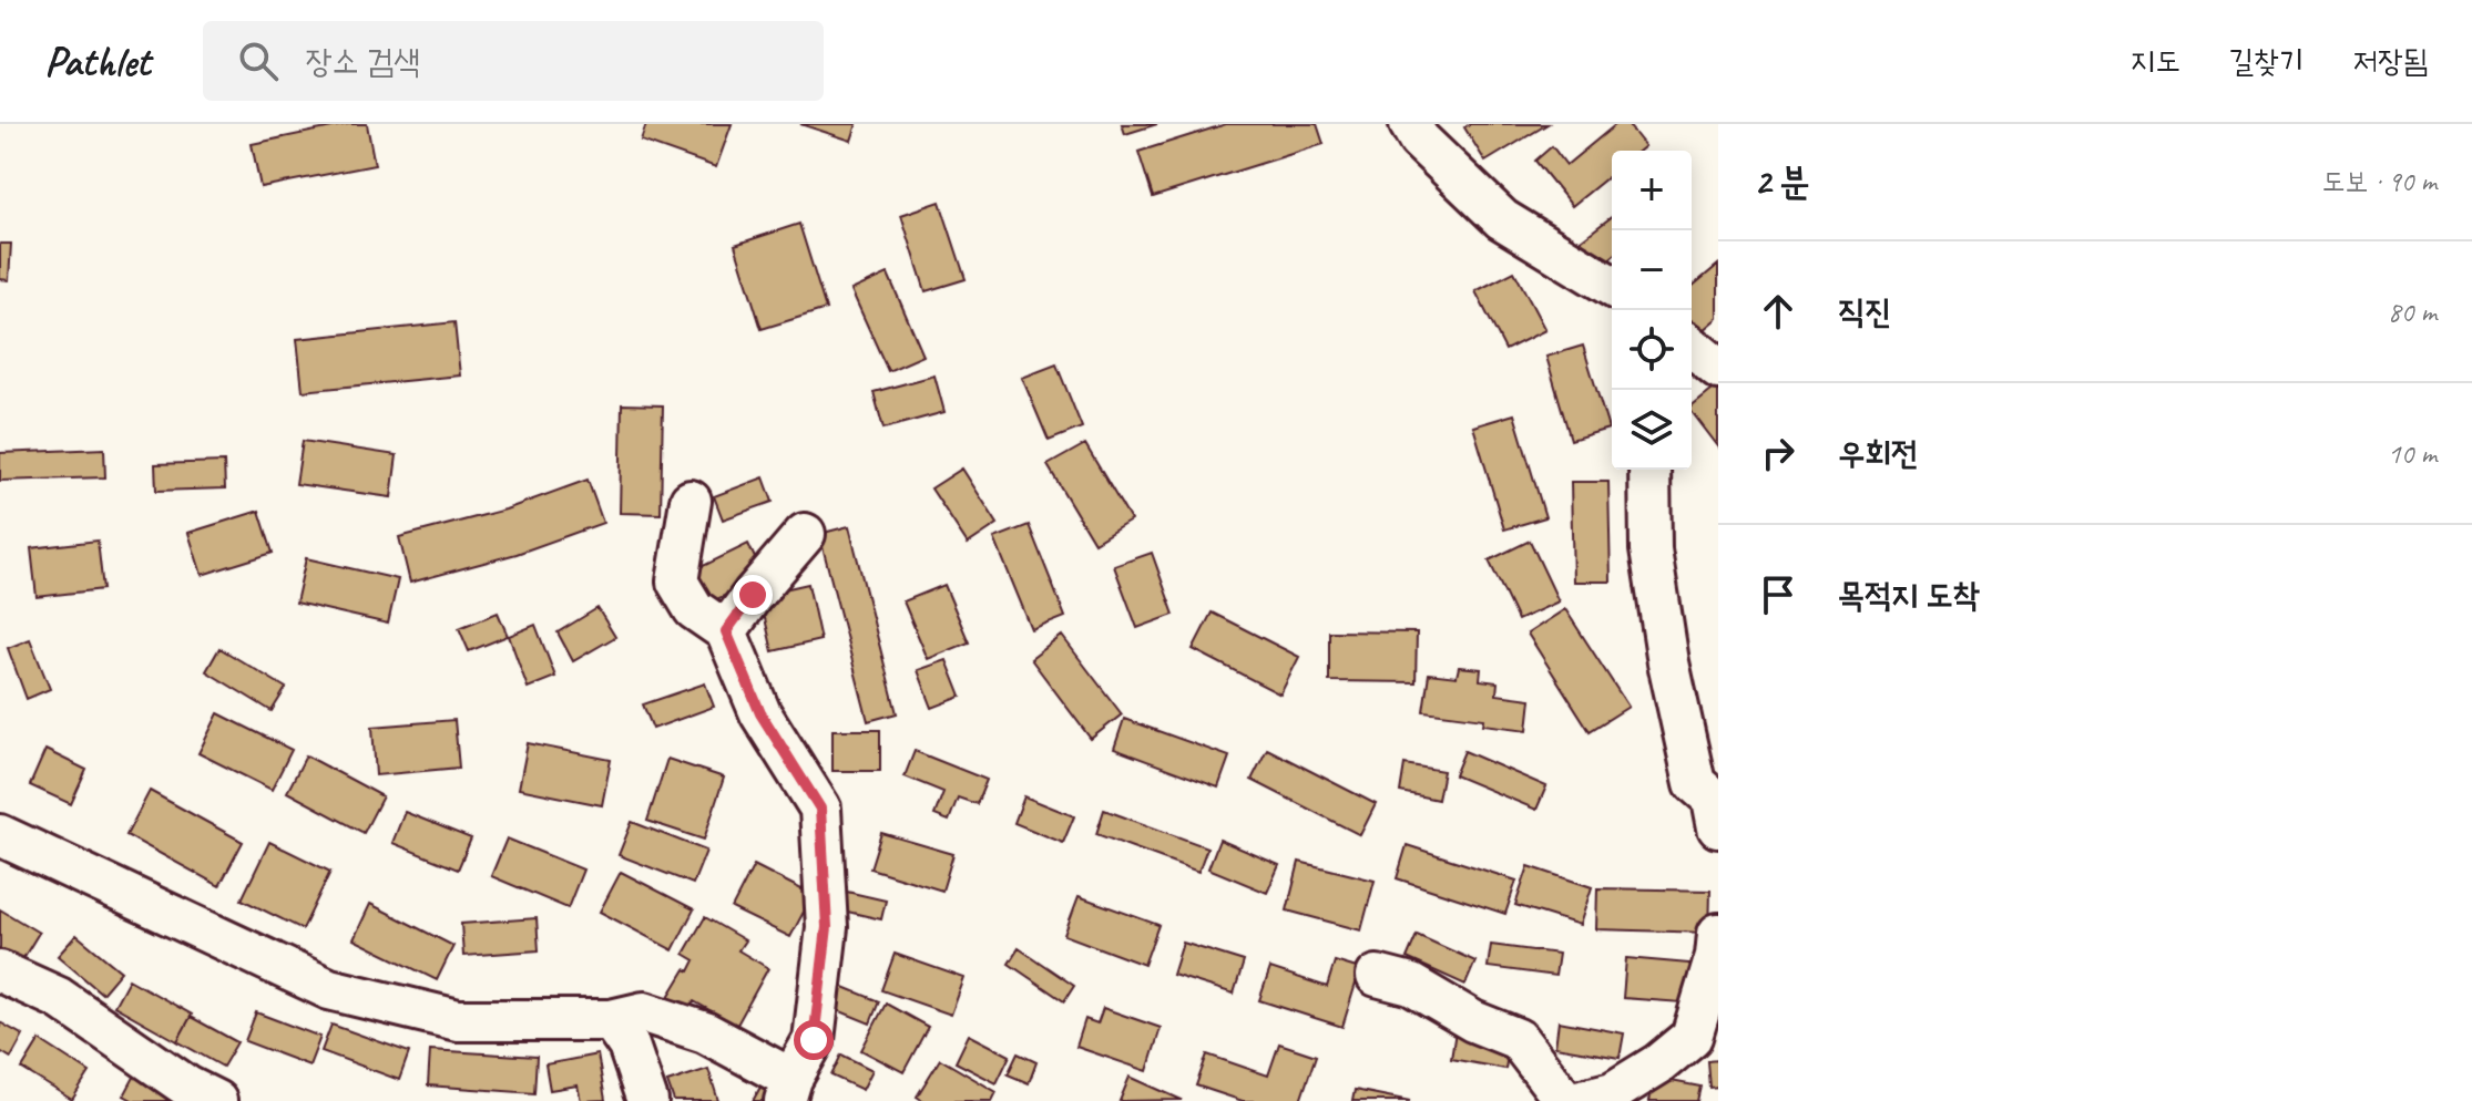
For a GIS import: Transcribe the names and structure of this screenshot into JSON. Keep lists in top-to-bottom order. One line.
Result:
{"page":{"header":"Pathlet","search":"장소 검색","nav":["지도","길찾기","저장됨"],"heading":["2 분","도보 · 90 m"],"map_buttons":["+","−"],"list":[["직진","80 m"],["우회전","10 m"],"목적지 도착"]}}
